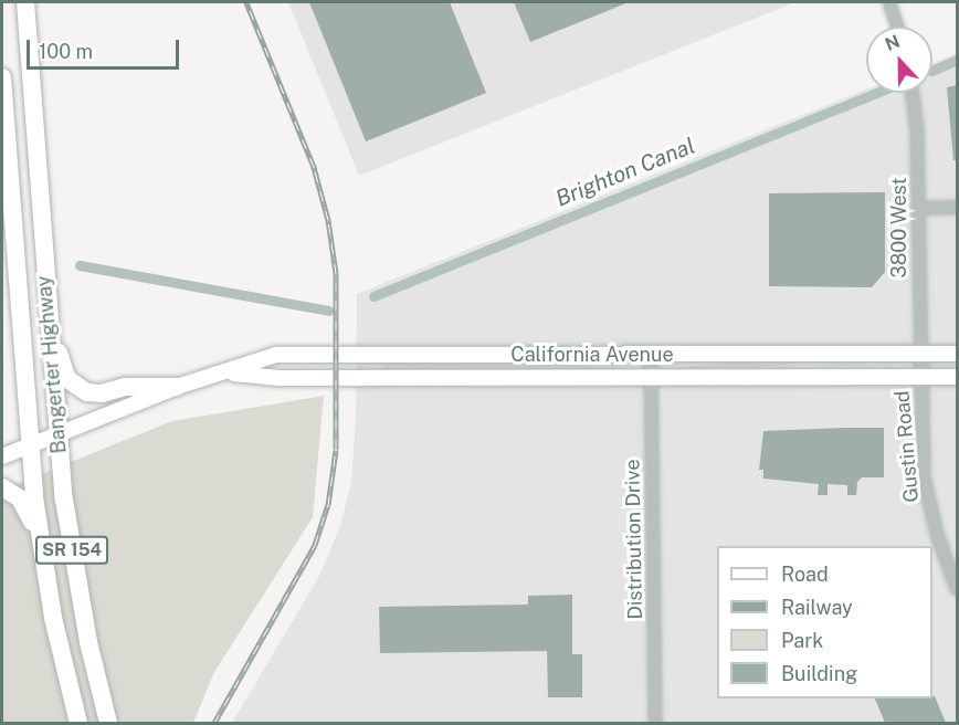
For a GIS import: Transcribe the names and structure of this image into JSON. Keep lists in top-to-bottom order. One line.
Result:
{"streets":{"highway":["Bangerter Highway","SR 154"],"main road":["California Avenue"],"street":["3800 West","Gustin Road","Distribution Drive"]},"crossings":[["3800 West","California Avenue"],["3800 West","Gustin Road"],["California Avenue","Bangerter Highway"],["California Avenue","Gustin Road"],["California Avenue","Distribution Drive"]],"water":["Brighton Canal"],"legend":["Road","Railway","Park","Building"],"scale_bar":"100 m","north":"top"}
